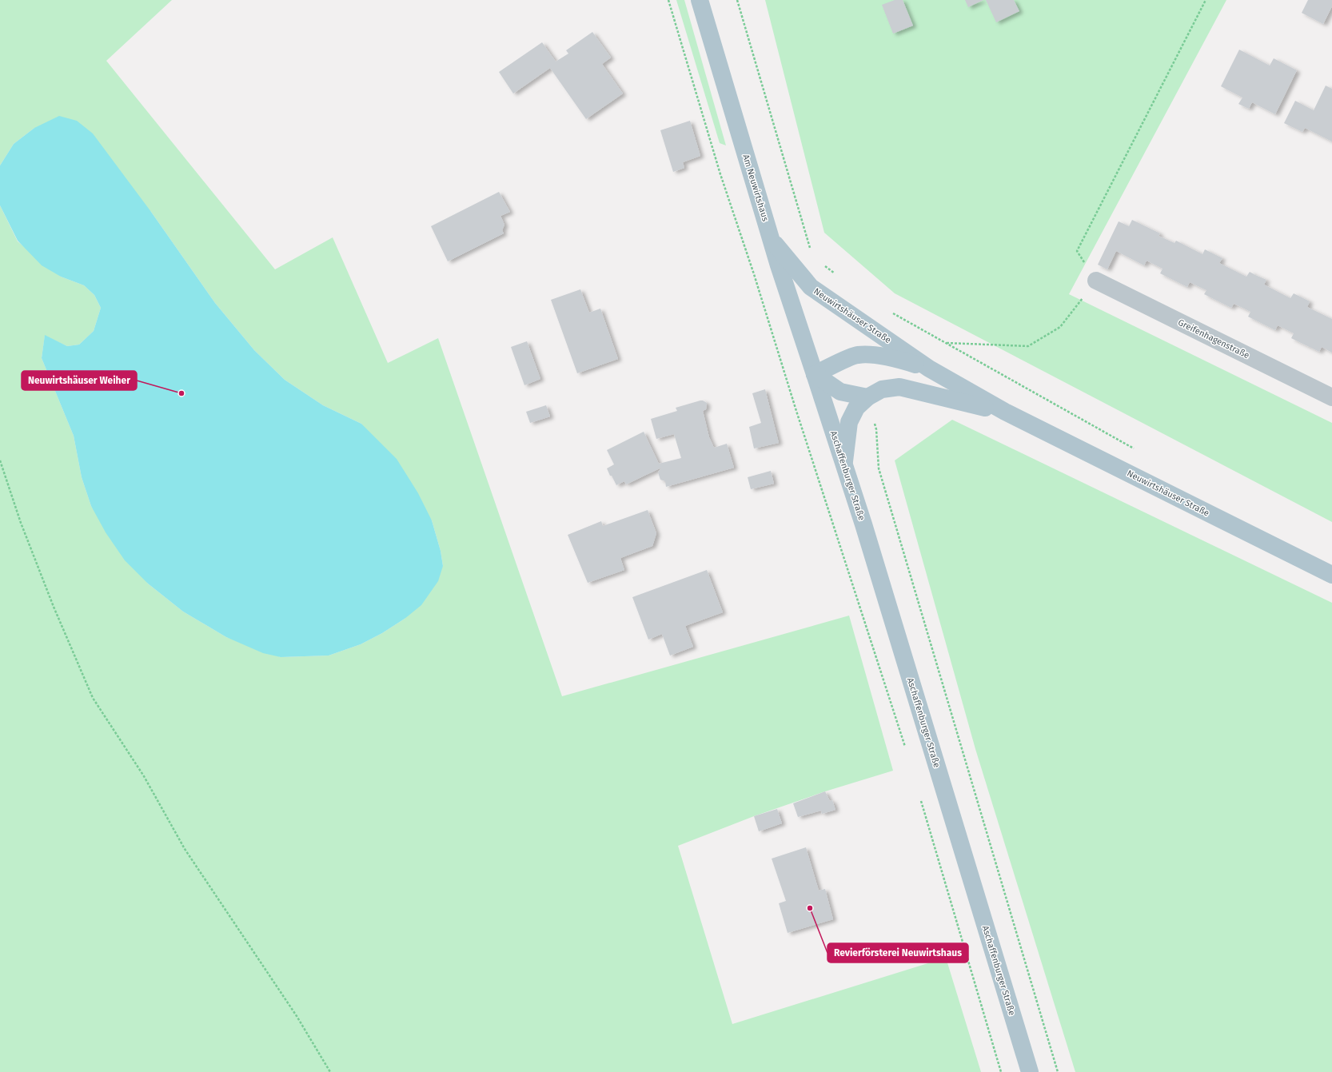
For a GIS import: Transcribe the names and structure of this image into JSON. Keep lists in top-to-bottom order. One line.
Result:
{"streets":{"main road":["Am Neuwirtshaus","Neuwirtshäuser Straße","Aschaffenburger Straße"],"street":["Greifenhagenstraße"]},"crossings":[["Am Neuwirtshaus","Neuwirtshäuser Straße"],["Am Neuwirtshaus","Aschaffenburger Straße"],["Neuwirtshäuser Straße","Aschaffenburger Straße"]],"places":["Neuwirtshäuser Weiher","Revierförsterei Neuwirtshaus"]}
